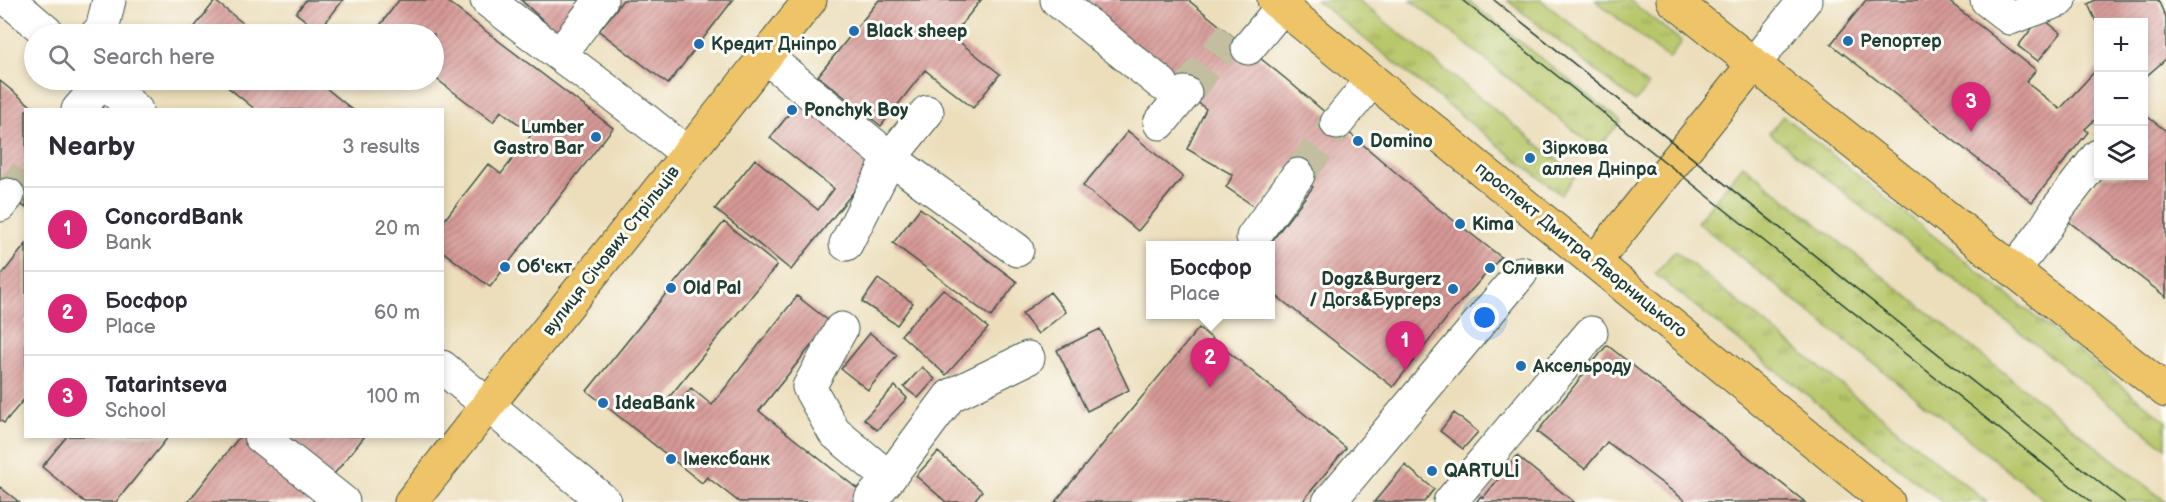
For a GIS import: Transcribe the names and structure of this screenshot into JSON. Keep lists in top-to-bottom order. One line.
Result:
{"streets":{"main road":["проспект Дмитра Яворницького","вулиця Січових Стрільців"]},"places":["Black sheep","Репортер","Кредит Дніпро","Ponchyk Boy","Lumber Gastro Bar","Domino","Зіркова аллея Дніпра","Kima","Об'єкт","Сливки","Old Pal","Dogz&Burgerz / Догз&Бургерз","Аксельроду","IdeaBank","Імексбанк","QARTULİ"],"page":{"map_buttons":["+","−"],"search":"Search here","pins":["3","1","2"],"heading":["Nearby","3 results"],"list":[{"mark":"1","name":"ConcordBank","note":"Bank","value":"20 m"},{"mark":"2","name":"Босфор","note":"Place","value":"60 m"},{"mark":"3","name":"Tatarintseva","note":"School","value":"100 m"}],"popup":["Босфор","Place"]}}
